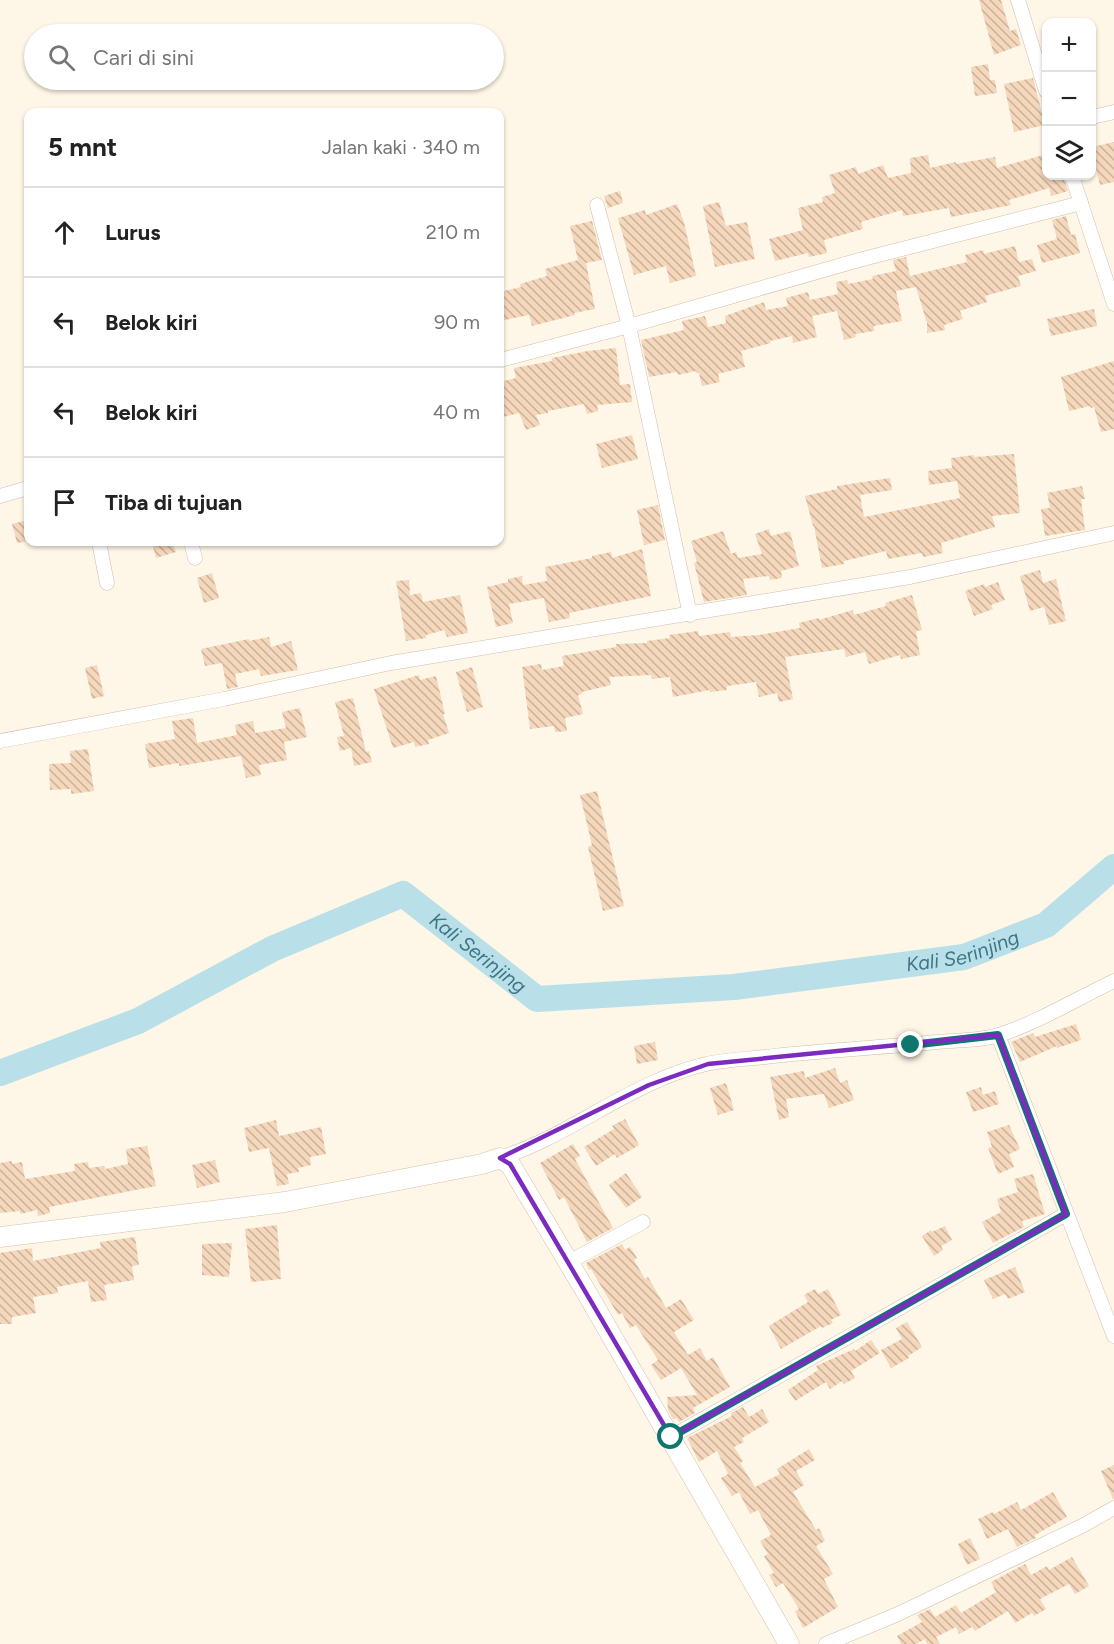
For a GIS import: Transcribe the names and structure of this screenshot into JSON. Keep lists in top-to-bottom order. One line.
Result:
{"water":["Kali Serinjing"],"page":{"map_buttons":["+","−"],"search":"Cari di sini","heading":["5 mnt","Jalan kaki · 340 m"],"list":[["Lurus","210 m"],["Belok kiri","90 m"],["Belok kiri","40 m"],"Tiba di tujuan"]}}
